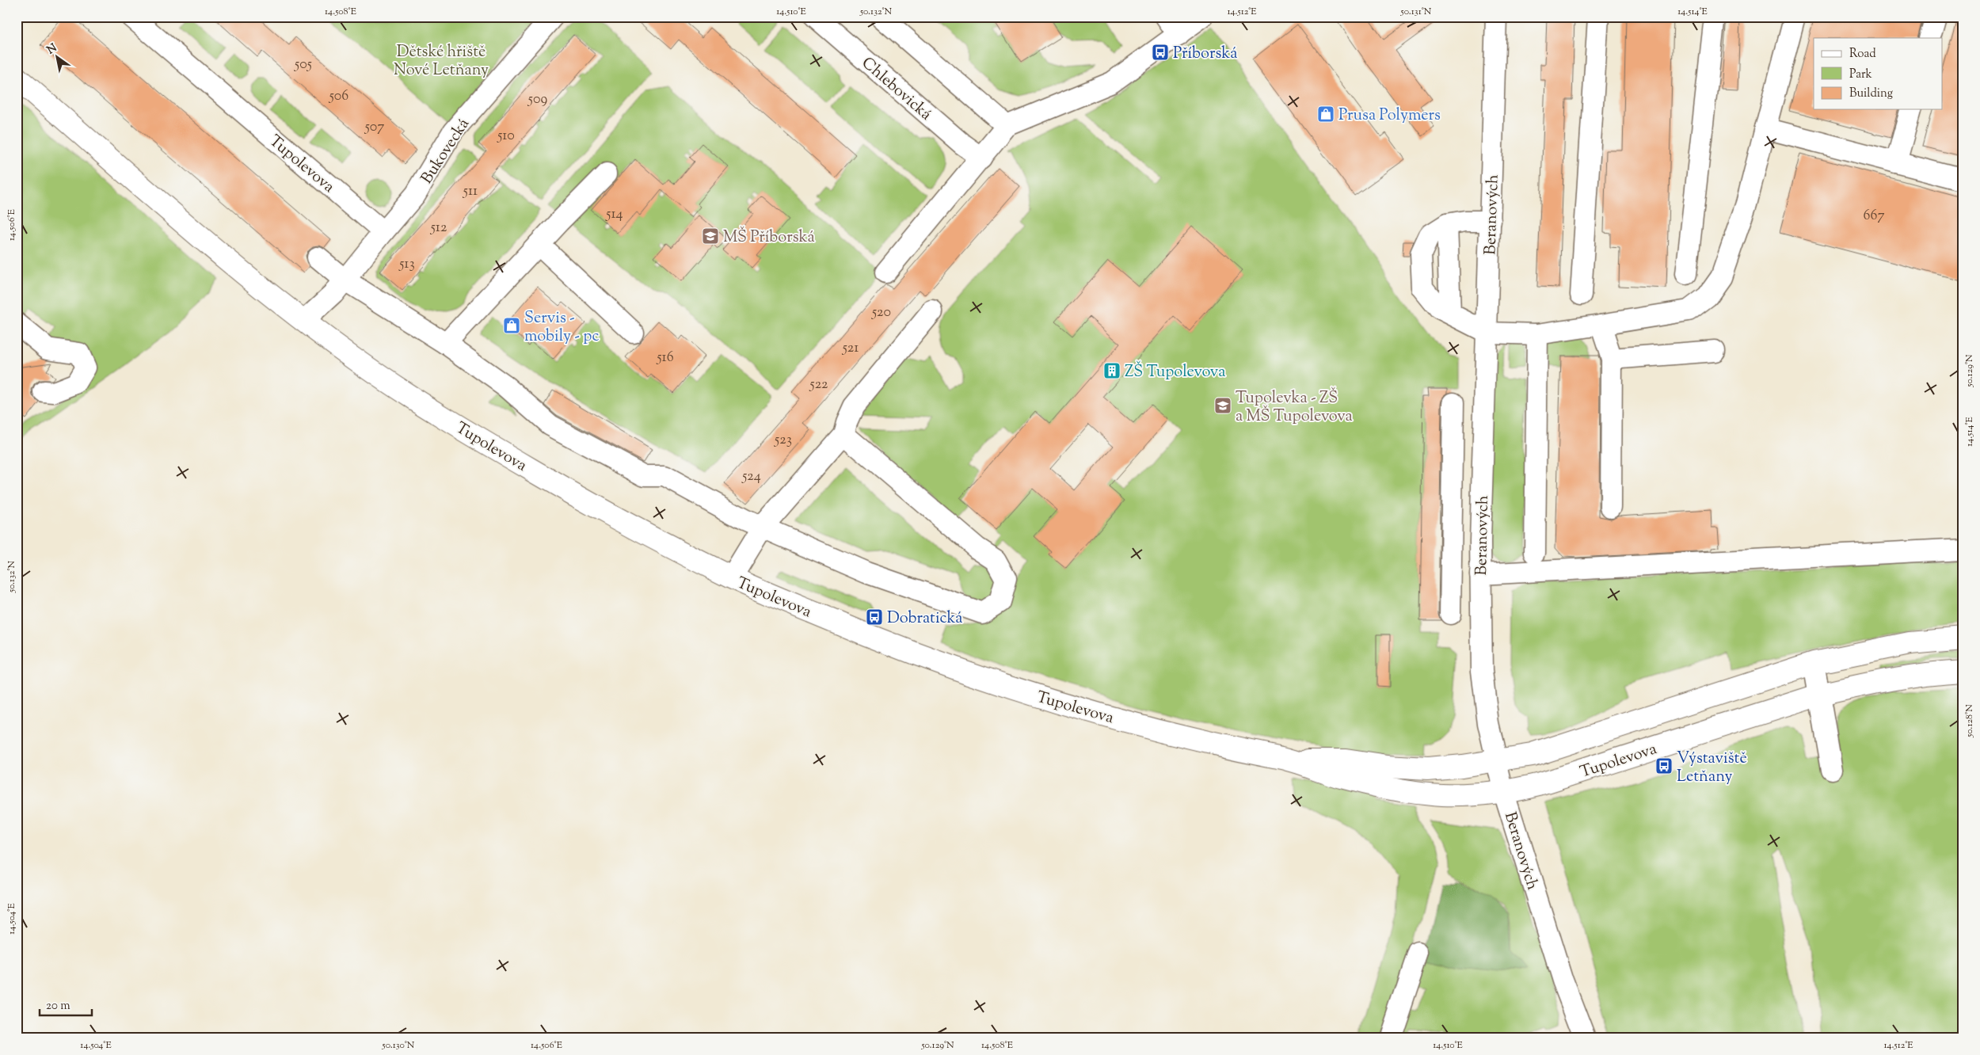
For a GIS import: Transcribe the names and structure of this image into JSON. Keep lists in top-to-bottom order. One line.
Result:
{"streets":{"main road":["Tupolevova"],"street":["Chlebovická","Bukovecká","Beranových"]},"crossings":[["Bukovecká","Tupolevova"],["Tupolevova","Beranových"]],"parks":["Dětské hřiště Nové Letňany"],"places":{"bus stop":["Příborská","Dobratická","Výstaviště Letňany"],"shop":["Prusa Polymers","Servis - mobily - pc"],"school or university":["MŠ Příborská","Tupolevka - ZŠ a MŠ Tupolevova"],"building":["ZŠ Tupolevova"]},"house_numbers":["505","506","509","507","510","511","514","667","512","513","520","521","516","522","523","524"],"legend":["Road","Park","Building"],"scale_bar":"20 m","north":"top left","coordinates":["14.508°E","14.510°E","50.132°N","14.512°E","50.131°N","14.514°E","14.506°E","50.129°N","50.128°N","14.504°E","50.130°N"]}
